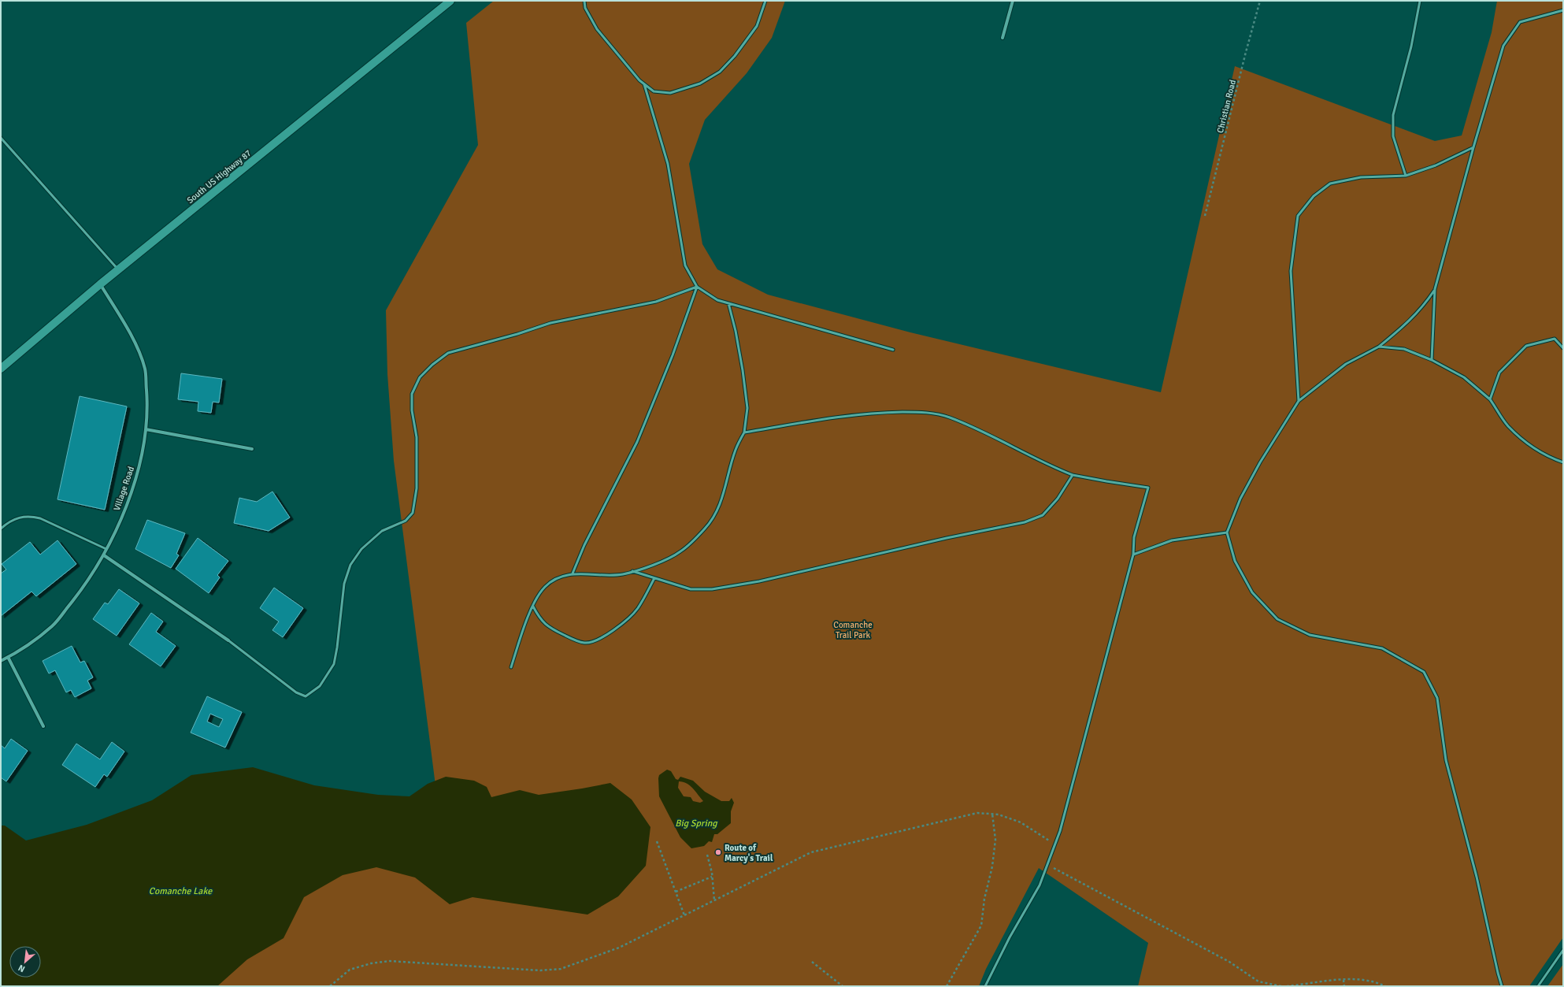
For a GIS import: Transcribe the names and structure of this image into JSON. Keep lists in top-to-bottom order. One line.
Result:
{"streets":{"main road":["South US Highway 87"],"street":["Village Road"],"path":["Christian Road"]},"crossings":[["South US Highway 87","Village Road"]],"water":["Big Spring","Comanche Lake"],"parks":["Comanche Trail Park"],"places":["Route of Marcy's Trail"],"north":"bottom left"}
